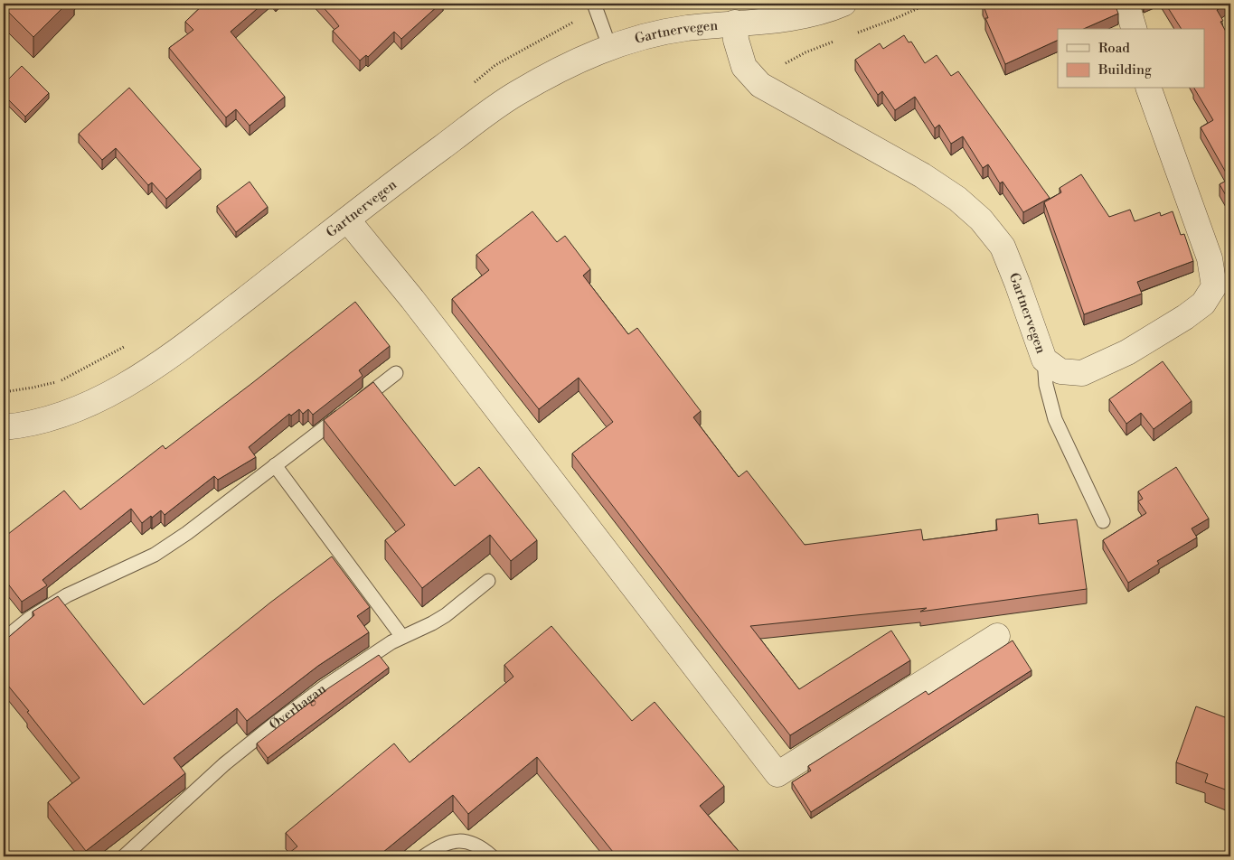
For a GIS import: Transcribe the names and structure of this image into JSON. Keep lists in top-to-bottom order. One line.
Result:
{"streets":{"street":["Gartnervegen"],"lane":["Øverhagan"]},"legend":["Road","Building"]}
